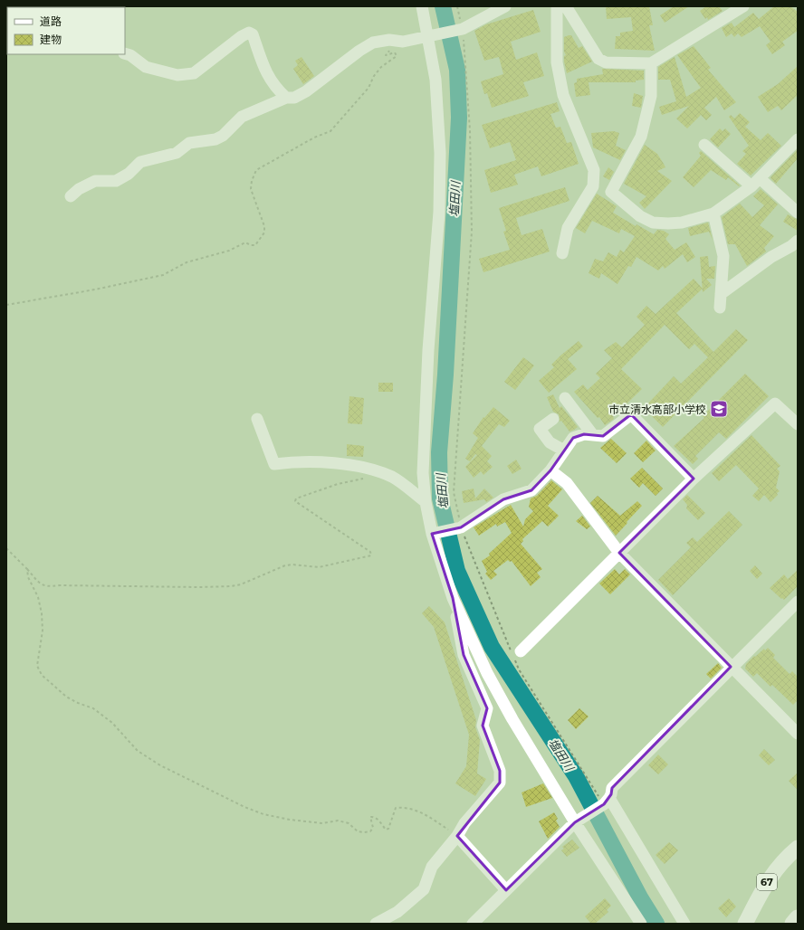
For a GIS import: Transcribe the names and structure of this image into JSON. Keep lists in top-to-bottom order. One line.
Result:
{"streets":{"main road":["67"]},"water":["塩田川"],"places":{"school or university":["市立清水高部小学校"]},"legend":["道路","建物"]}
